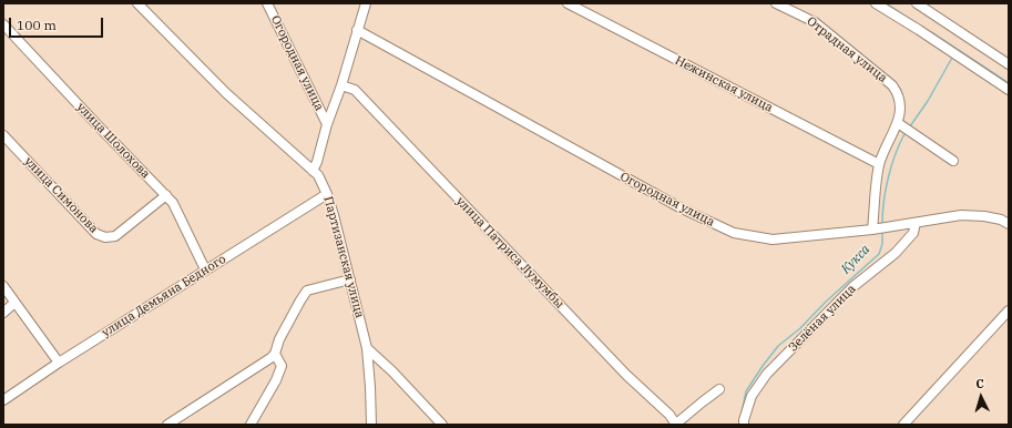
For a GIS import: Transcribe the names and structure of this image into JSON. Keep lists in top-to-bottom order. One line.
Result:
{"streets":{"street":["Отрадная улица","Огородная улица","Нежинская улица","улица Шолохова","улица Симонова","улица Патриса Лумумбы","Партизанская улица","улица Демьяна Бедного","Зелёная улица"]},"crossings":[["Огородная улица","Зелёная улица"],["улица Шолохова","улица Симонова"],["улица Шолохова","улица Демьяна Бедного"],["Партизанская улица","улица Демьяна Бедного"]],"water":["Кукса"],"scale_bar":"100 m","north":"top"}
